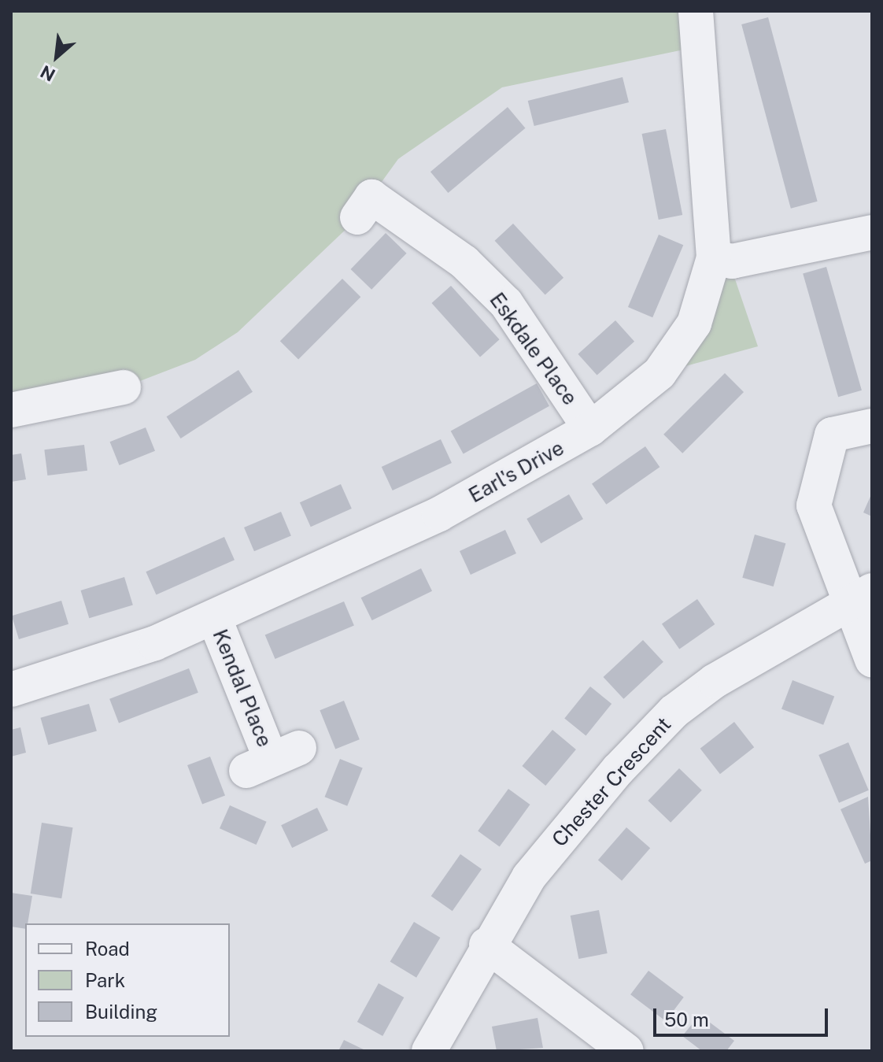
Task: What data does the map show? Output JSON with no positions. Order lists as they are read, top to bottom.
{
  "streets": {
    "street": [
      "Eskdale Place",
      "Earl's Drive",
      "Kendal Place",
      "Chester Crescent"
    ]
  },
  "crossings": [
    ["Eskdale Place", "Earl's Drive"],
    ["Earl's Drive", "Kendal Place"]
  ],
  "legend": ["Road", "Park", "Building"],
  "scale_bar": "50 m",
  "north": "bottom left"
}
